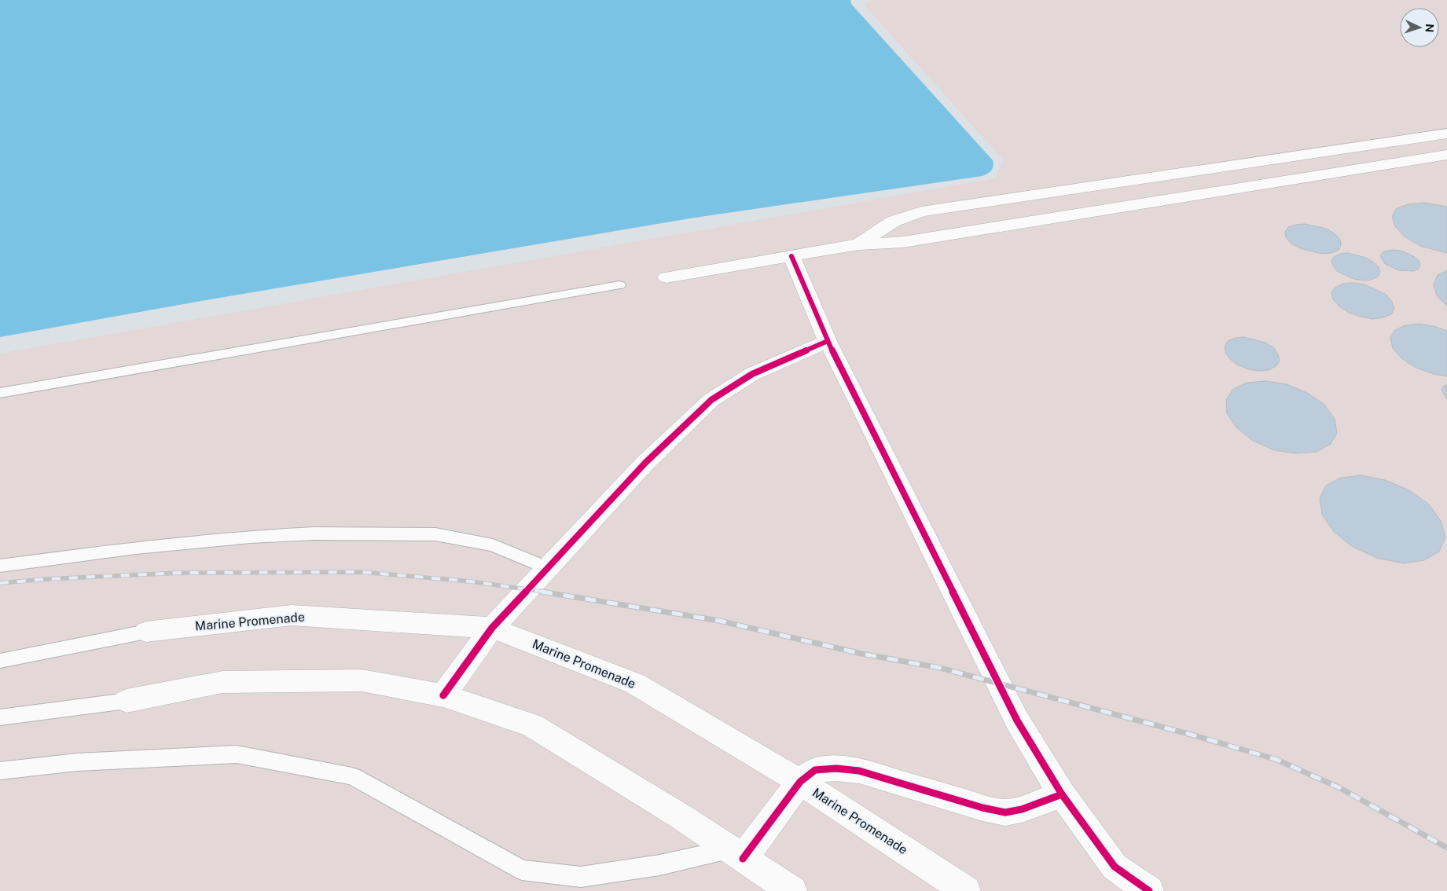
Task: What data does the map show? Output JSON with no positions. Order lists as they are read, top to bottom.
{
  "streets": {
    "main road": ["Marine Promenade"]
  },
  "north": "right"
}
